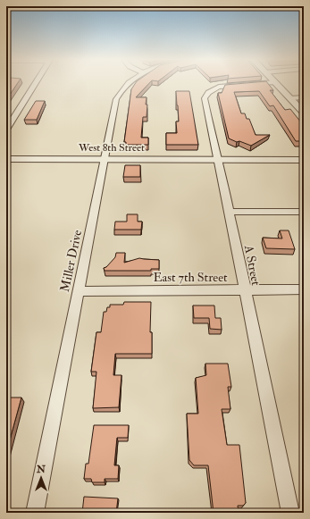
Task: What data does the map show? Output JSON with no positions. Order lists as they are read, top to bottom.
{
  "streets": {
    "street": [
      "West 8th Street",
      "Miller Drive",
      "A Street",
      "East 7th Street"
    ]
  },
  "crossings": [
    ["West 8th Street", "Miller Drive"],
    ["West 8th Street", "A Street"],
    ["Miller Drive", "East 7th Street"],
    ["A Street", "East 7th Street"]
  ],
  "north": "top"
}
